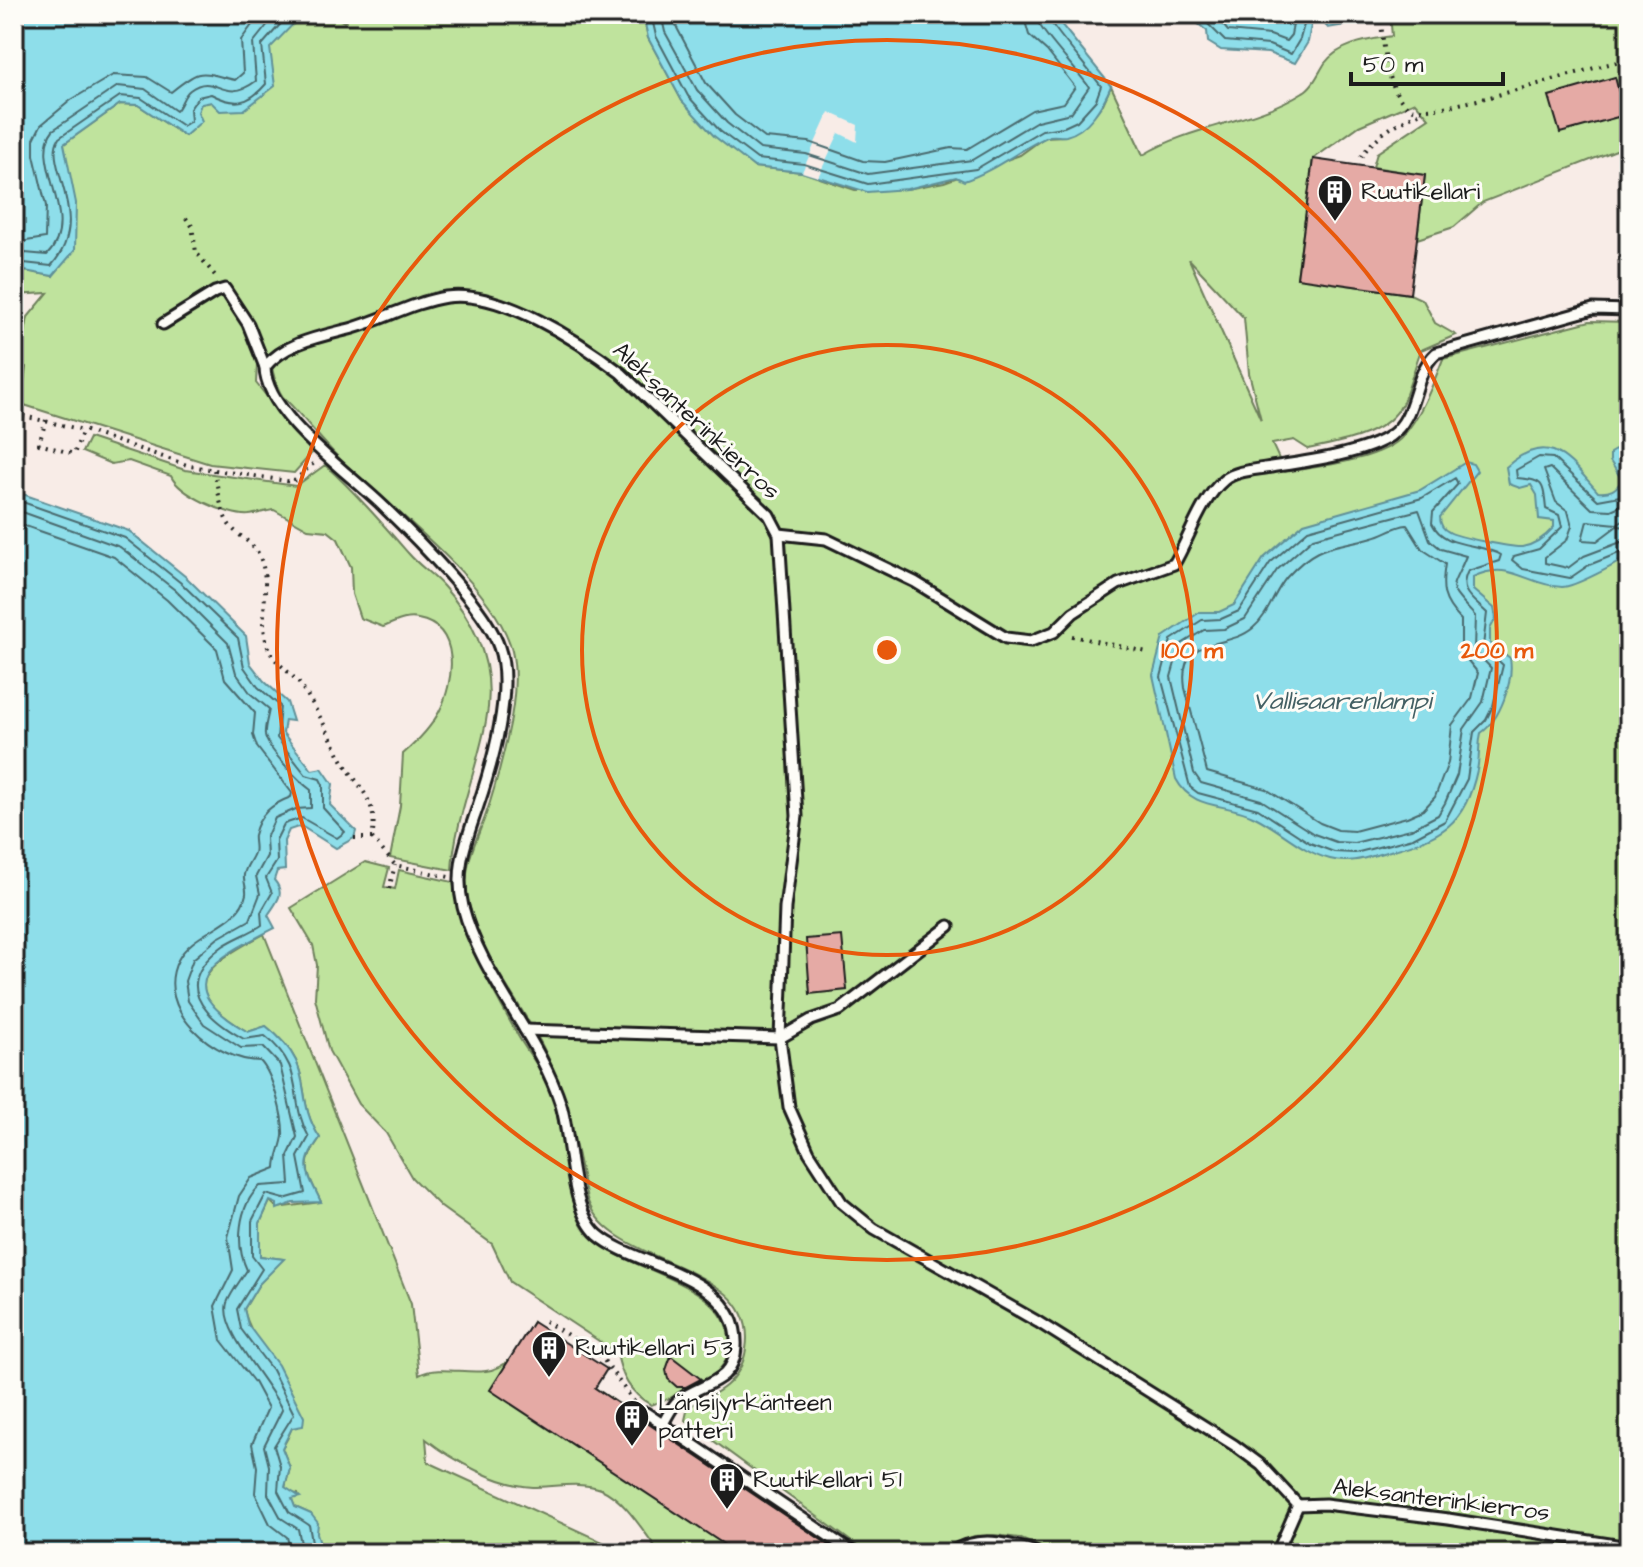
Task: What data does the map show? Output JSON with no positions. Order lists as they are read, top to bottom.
{
  "streets": {
    "lane": ["Aleksanterinkierros"]
  },
  "water": ["Vallisaarenlampi"],
  "places": {
    "building": [
      "Ruutikellari",
      "Ruutikellari 53",
      "Länsijyrkänteen patteri",
      "Ruutikellari 51"
    ]
  },
  "scale_bar": "50 m",
  "rings": ["100 m", "200 m"]
}
